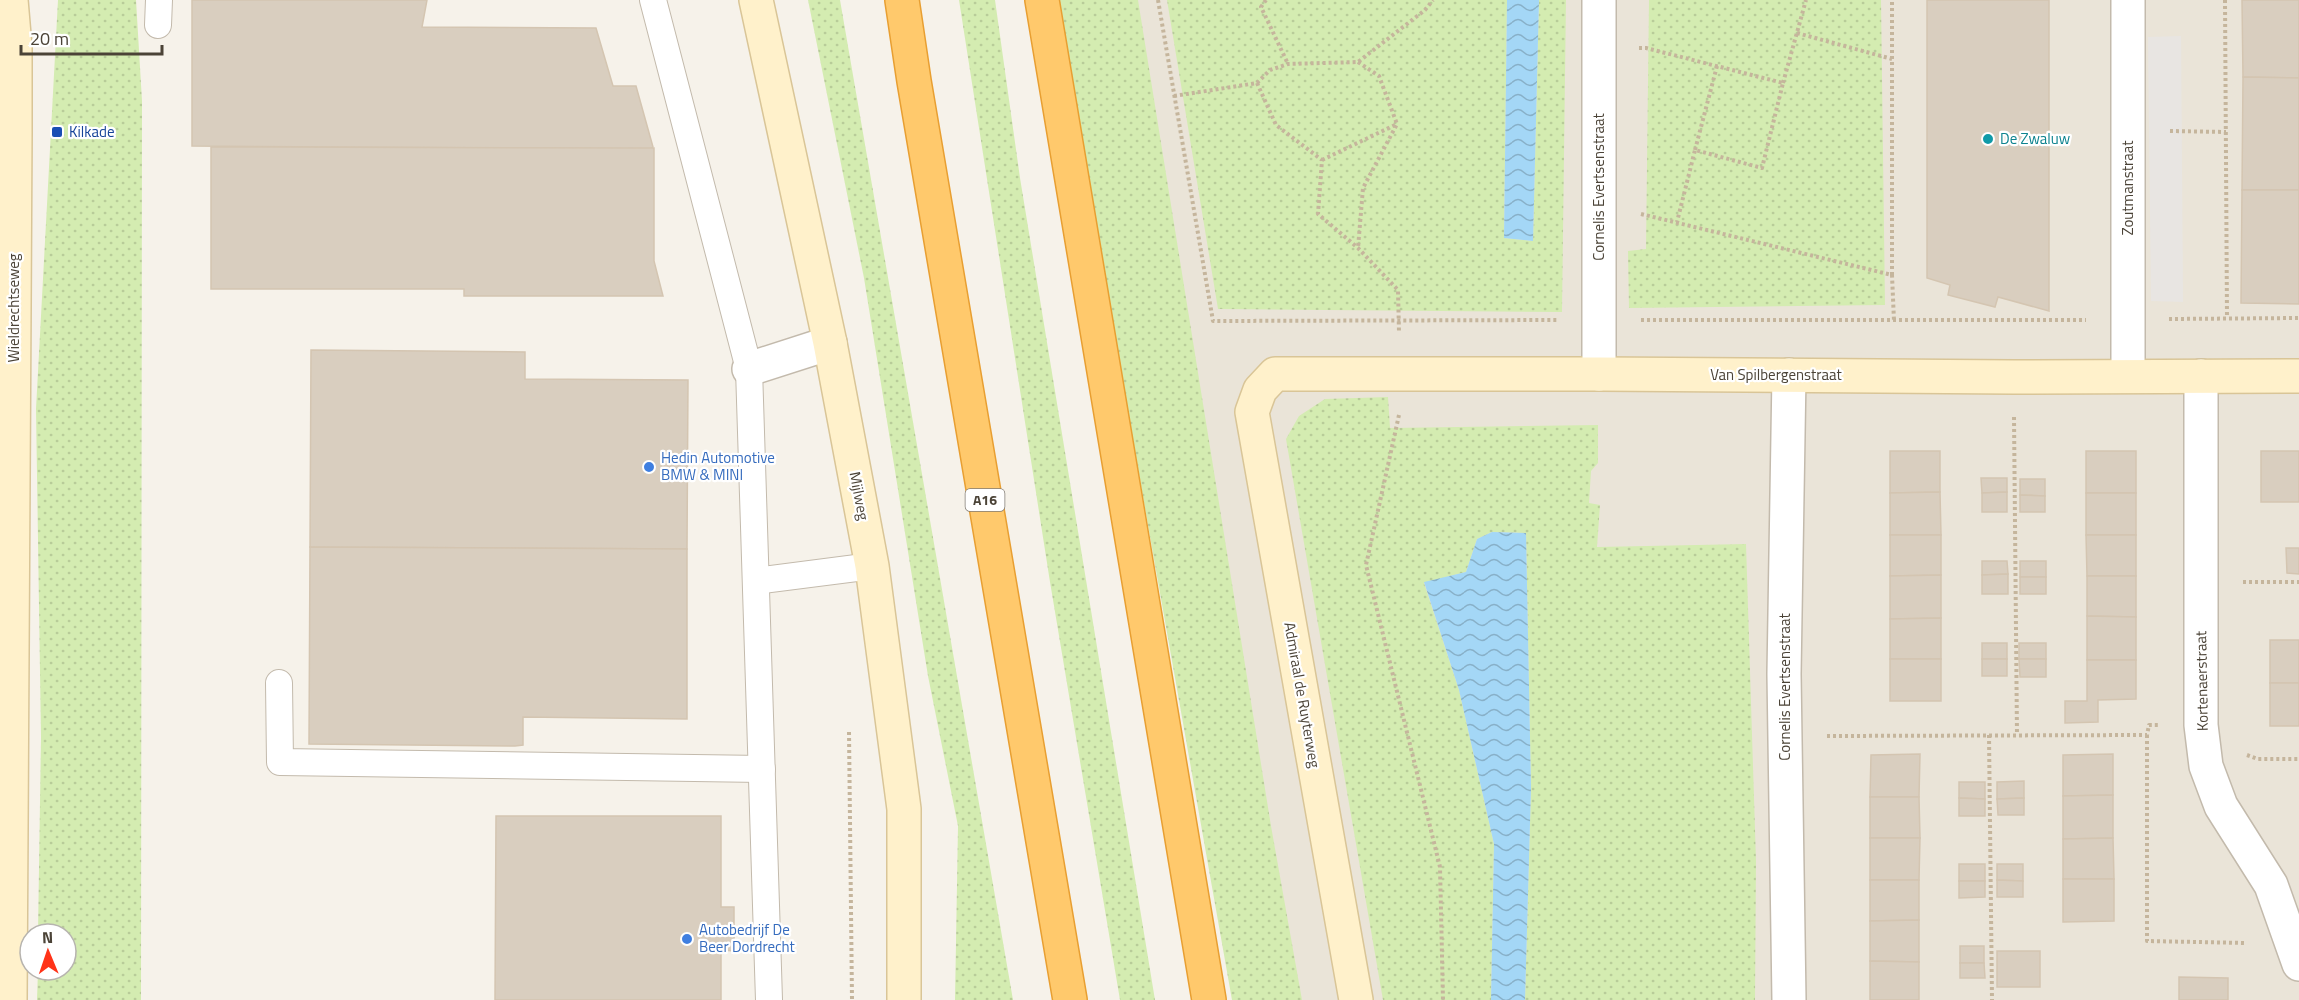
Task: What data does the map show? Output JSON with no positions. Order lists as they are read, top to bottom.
{
  "streets": {
    "highway": ["A16"],
    "street": [
      "Cornelis Evertsenstraat",
      "Zoutmanstraat",
      "Wieldrechtseweg",
      "Van Spilbergenstraat",
      "Mijlweg",
      "Kortenaerstraat",
      "Admiraal de Ruyterweg"
    ]
  },
  "crossings": [
    ["Cornelis Evertsenstraat", "Van Spilbergenstraat"],
    ["Zoutmanstraat", "Van Spilbergenstraat"],
    ["Van Spilbergenstraat", "Kortenaerstraat"],
    ["Van Spilbergenstraat", "Admiraal de Ruyterweg"]
  ],
  "places": {
    "transit": ["Kilkade"],
    "other": ["De Zwaluw", "Hedin Automotive BMW & MINI", "Autobedrijf De Beer Dordrecht"]
  },
  "scale_bar": "20 m",
  "north": "top"
}
